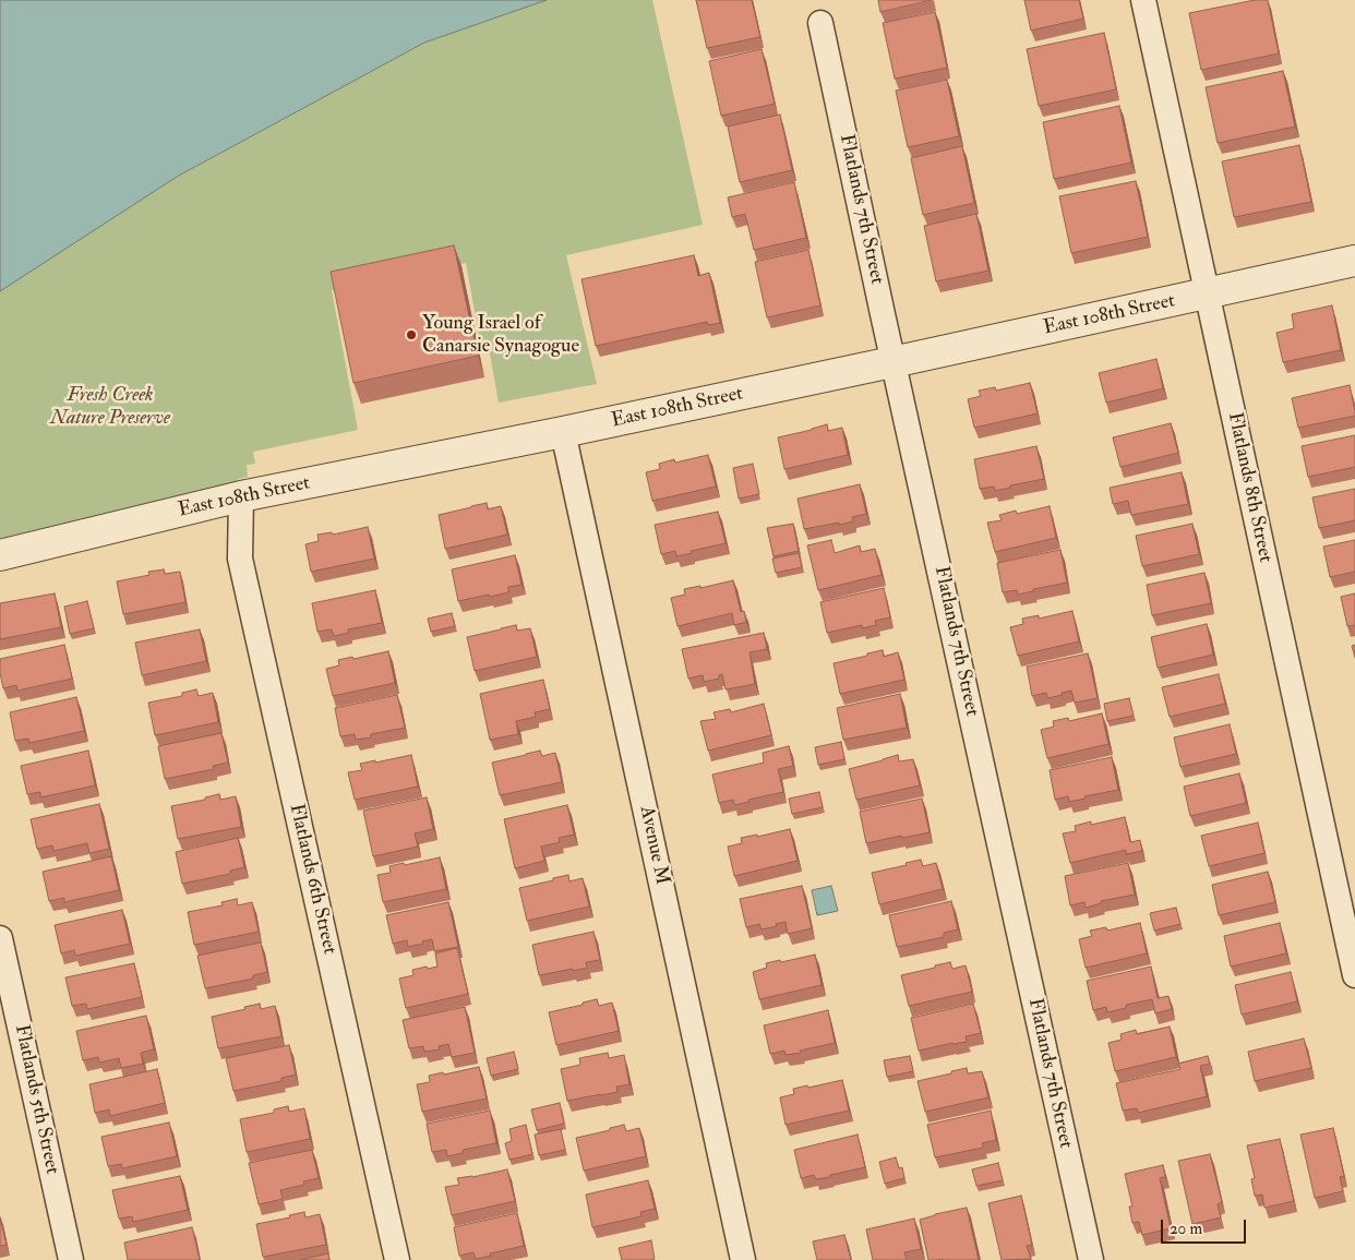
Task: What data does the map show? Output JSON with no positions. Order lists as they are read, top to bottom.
{
  "streets": {
    "street": [
      "Flatlands 7th Street",
      "East 108th Street",
      "Flatlands 8th Street",
      "Avenue M",
      "Flatlands 6th Street",
      "Flatlands 5th Street"
    ]
  },
  "crossings": [
    ["Flatlands 7th Street", "East 108th Street"],
    ["East 108th Street", "Flatlands 8th Street"],
    ["East 108th Street", "Avenue M"],
    ["East 108th Street", "Flatlands 6th Street"]
  ],
  "parks": ["Fresh Creek Nature Preserve"],
  "places": ["Young Israel of Canarsie Synagogue"],
  "scale_bar": "20 m"
}
